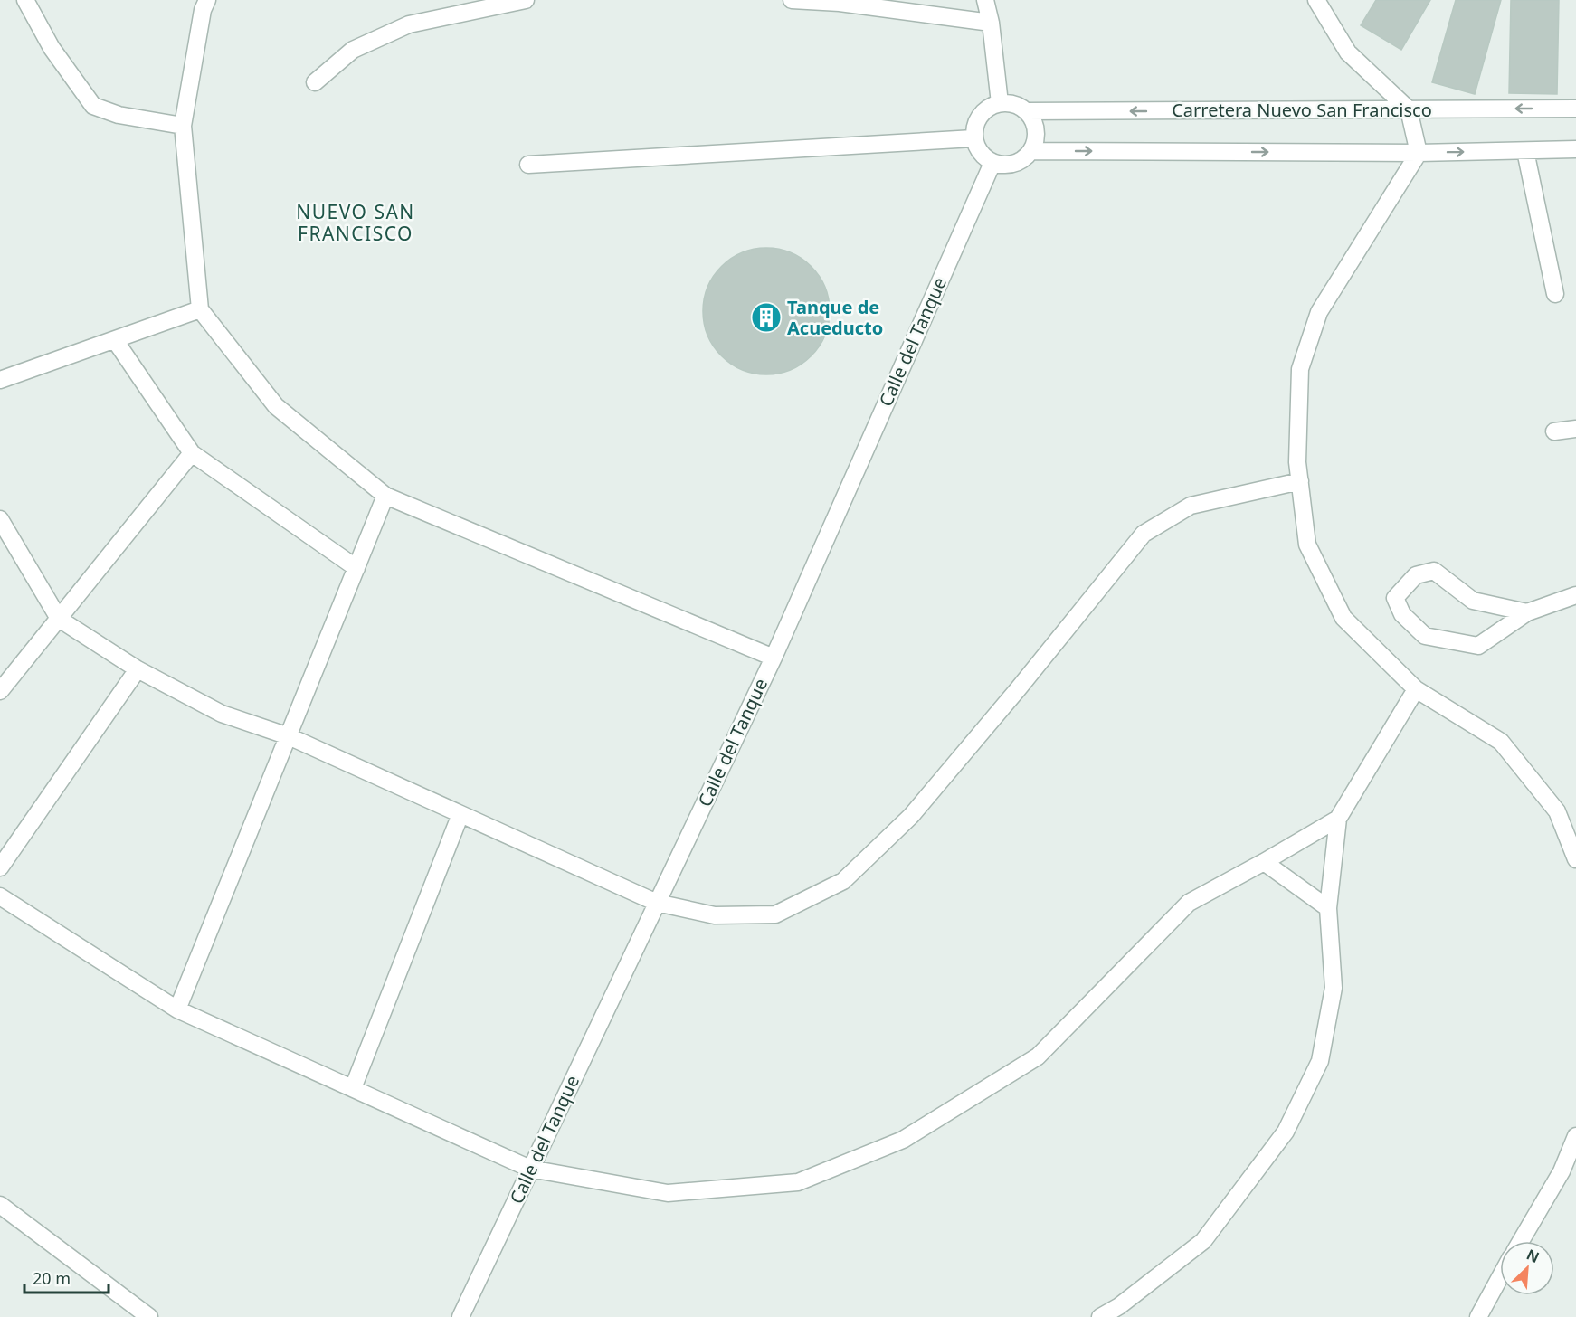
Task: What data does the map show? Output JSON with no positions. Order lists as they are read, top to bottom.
{
  "streets": {
    "street": ["Carretera Nuevo San Francisco", "Calle del Tanque"]
  },
  "crossings": [
    ["Carretera Nuevo San Francisco", "Calle del Tanque"]
  ],
  "districts": ["NUEVO SAN FRANCISCO"],
  "places": {
    "building": ["Tanque de Acueducto"]
  },
  "scale_bar": "20 m",
  "north": "top right"
}
